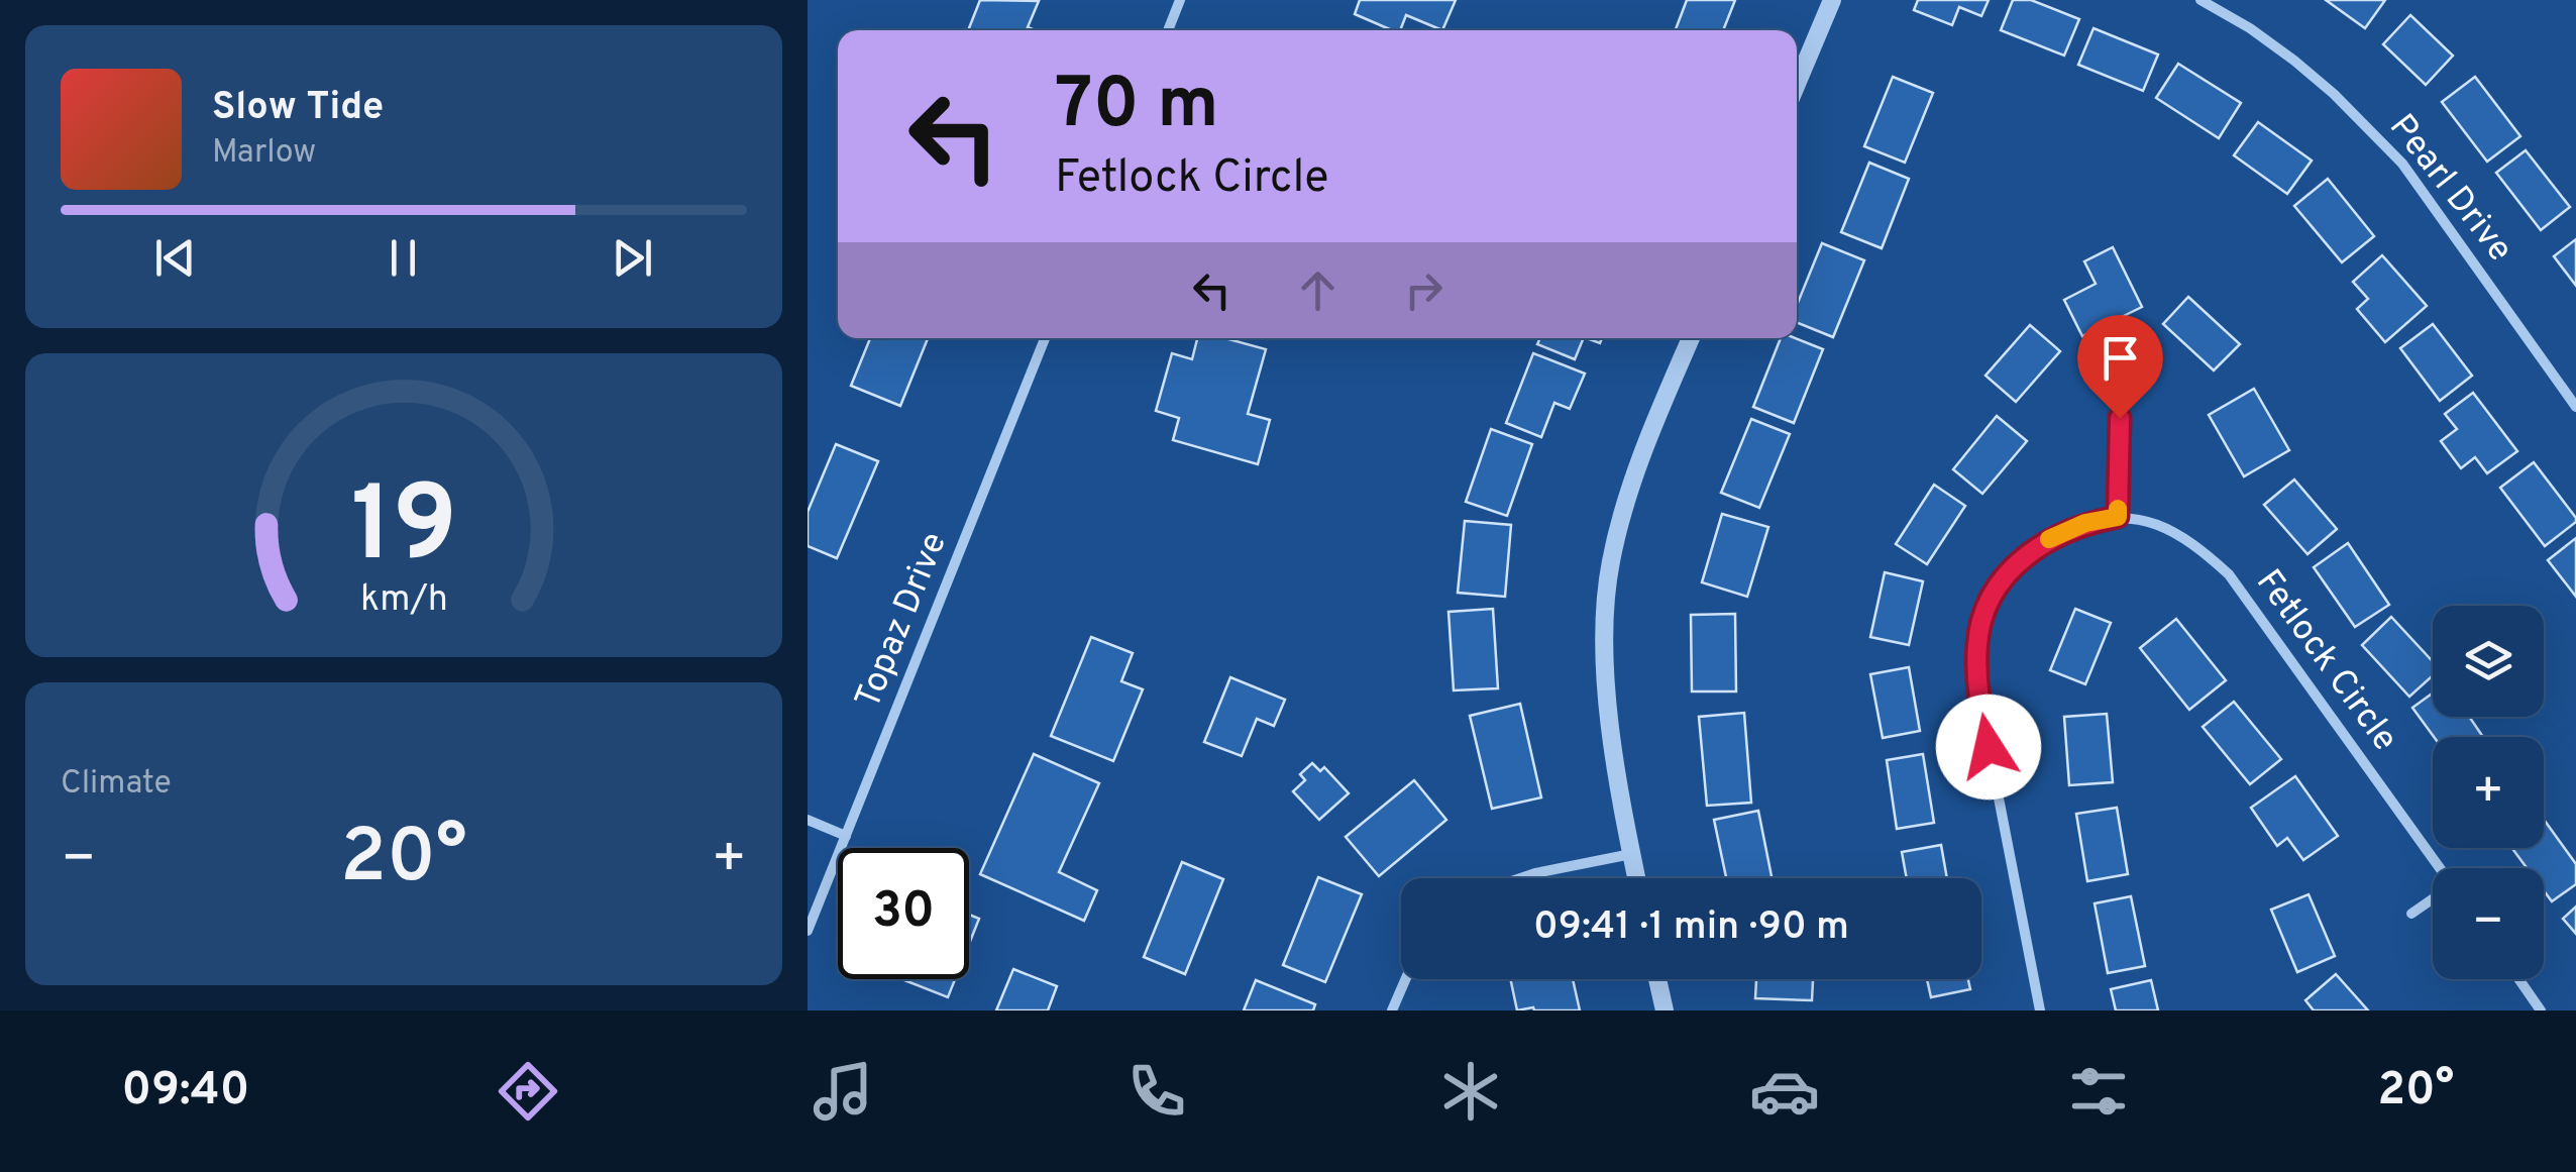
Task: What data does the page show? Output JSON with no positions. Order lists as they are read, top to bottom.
{
  "streets": {
    "street": ["Pearl Drive", "Topaz Drive", "Fetlock Circle"]
  },
  "page": {
    "turn": ["70 m", "Fetlock Circle"],
    "song": ["Slow Tide", "Marlow"],
    "map_buttons": ["+", "−"],
    "tile": "Climate",
    "heat": ["−", "20°", "+"],
    "limit": "30",
    "trip": "09:41 · 1 min · 90 m",
    "tabs": ["09:40", "20°"],
    "gauge": ["19", "km/h"]
  }
}
